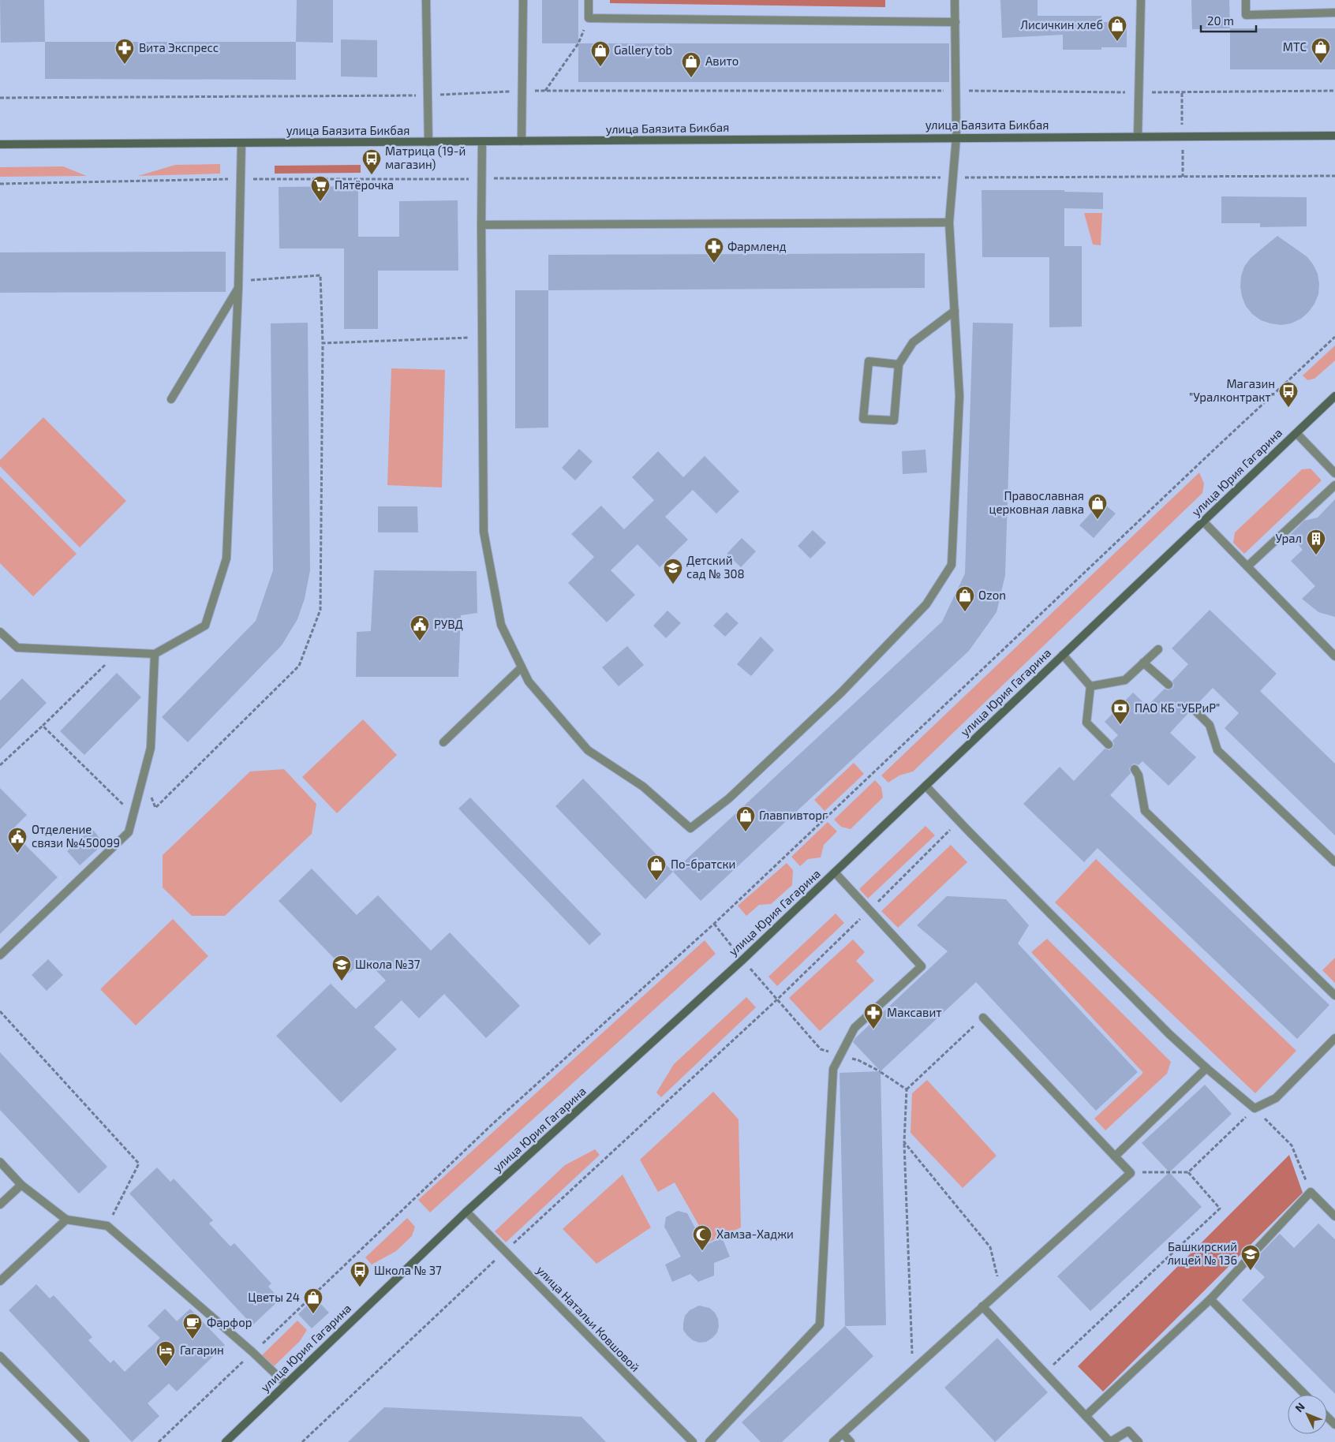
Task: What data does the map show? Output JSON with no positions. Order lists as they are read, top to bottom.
{
  "streets": {
    "main road": ["улица Баязита Бикбая", "улица Юрия Гагарина"],
    "street": ["улица Натальи Ковшовой"]
  },
  "crossings": [
    ["улица Юрия Гагарина", "улица Натальи Ковшовой"]
  ],
  "places": {
    "shop": [
      "Лисичкин хлеб",
      "МТС",
      "Gallery tob",
      "Авито",
      "Православная церковная лавка",
      "Ozon",
      "Главпивторг",
      "По-братски",
      "Цветы 24"
    ],
    "pharmacy": ["Вита Экспресс", "Фармленд", "Максавит"],
    "bus stop": ["Матрица (19-й магазин)", "Магазин \"Уралконтракт\"", "Школа № 37"],
    "supermarket": ["Пятёрочка"],
    "building": ["Урал"],
    "school or university": ["Детский сад № 308", "Школа №37", "Башкирский лицей № 136"],
    "public building": ["РУВД", "Отделение связи №450099"],
    "bank": ["ПАО КБ \"УБРиР\""],
    "mosque": ["Хамза-Хаджи"],
    "cafe": ["Фарфор"],
    "hotel": ["Гагарин"]
  },
  "scale_bar": "20 m",
  "north": "top left"
}
